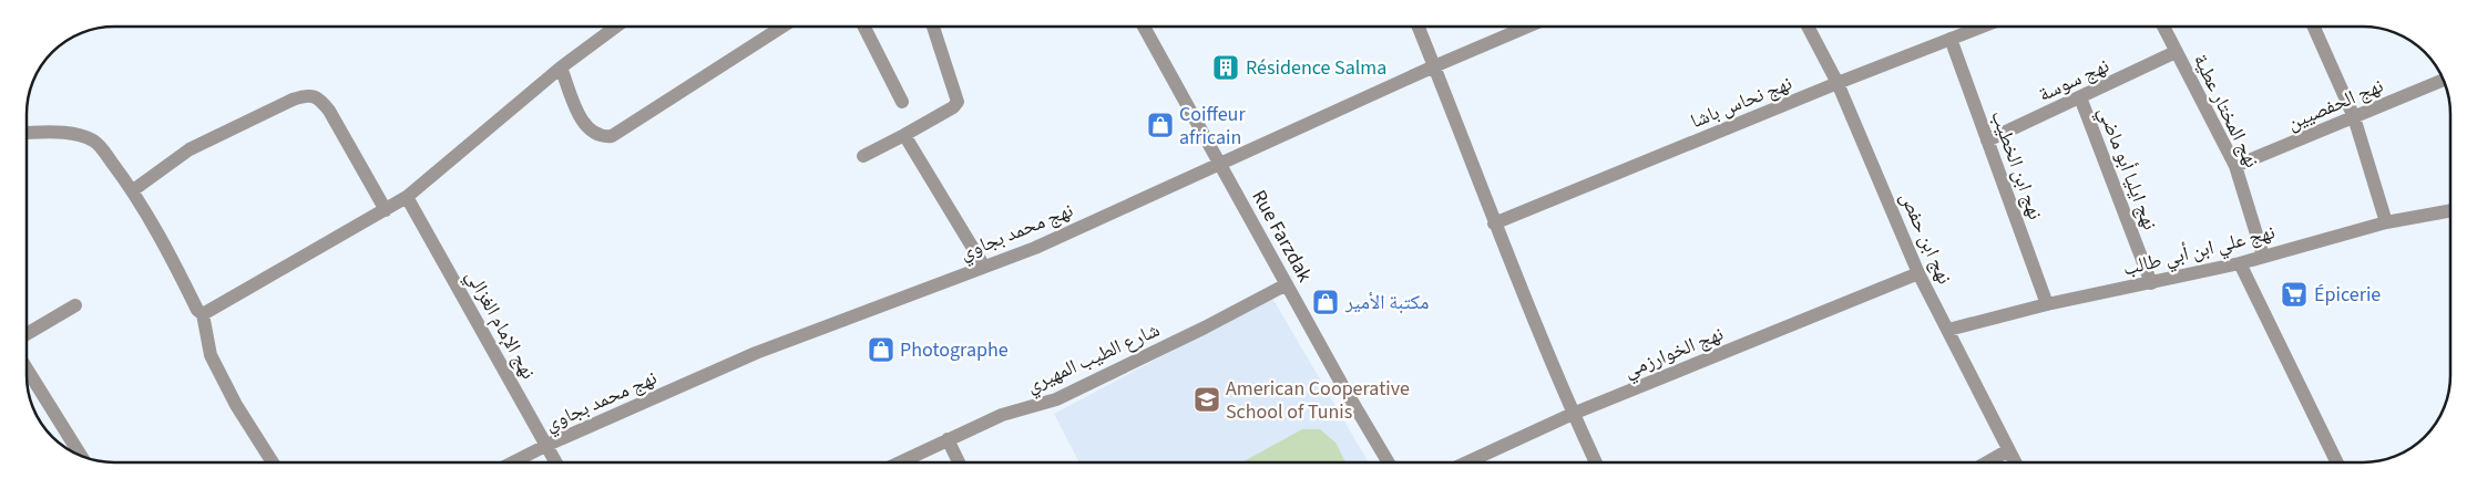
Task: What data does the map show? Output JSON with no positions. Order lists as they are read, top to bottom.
{
  "streets": {
    "street": [
      "نهج سوسة",
      "نهج نحاس باشا",
      "نهج الحفصيين",
      "نهج المختار عطية",
      "نهج ابن الخطيب",
      "نهج ايليا أبو ماضي",
      "نهج محمد بجاوي",
      "Rue Farzdak",
      "نهج ابن حفص",
      "نهج علي ابن أبي طالب",
      "نهج الإمام الغزالي",
      "نهج الخوارزمي",
      "شارع الطيب المهيري"
    ]
  },
  "crossings": [
    ["نهج سوسة", "نهج المختار عطية"],
    ["نهج سوسة", "نهج ابن الخطيب"],
    ["نهج سوسة", "نهج ايليا أبو ماضي"],
    ["نهج نحاس باشا", "نهج ابن الخطيب"],
    ["نهج نحاس باشا", "نهج ابن حفص"],
    ["نهج الحفصيين", "نهج المختار عطية"],
    ["نهج المختار عطية", "نهج علي ابن أبي طالب"],
    ["نهج ابن الخطيب", "نهج علي ابن أبي طالب"],
    ["نهج ايليا أبو ماضي", "نهج علي ابن أبي طالب"],
    ["نهج محمد بجاوي", "Rue Farzdak"],
    ["نهج محمد بجاوي", "نهج الإمام الغزالي"],
    ["Rue Farzdak", "شارع الطيب المهيري"],
    ["نهج ابن حفص", "نهج علي ابن أبي طالب"],
    ["نهج ابن حفص", "نهج الخوارزمي"]
  ],
  "places": {
    "building": ["Résidence Salma"],
    "shop": ["Coiffeur africain", "مكتبة الأمير", "Photographe"],
    "supermarket": ["Épicerie"],
    "school or university": ["American Cooperative School of Tunis"]
  }
}
